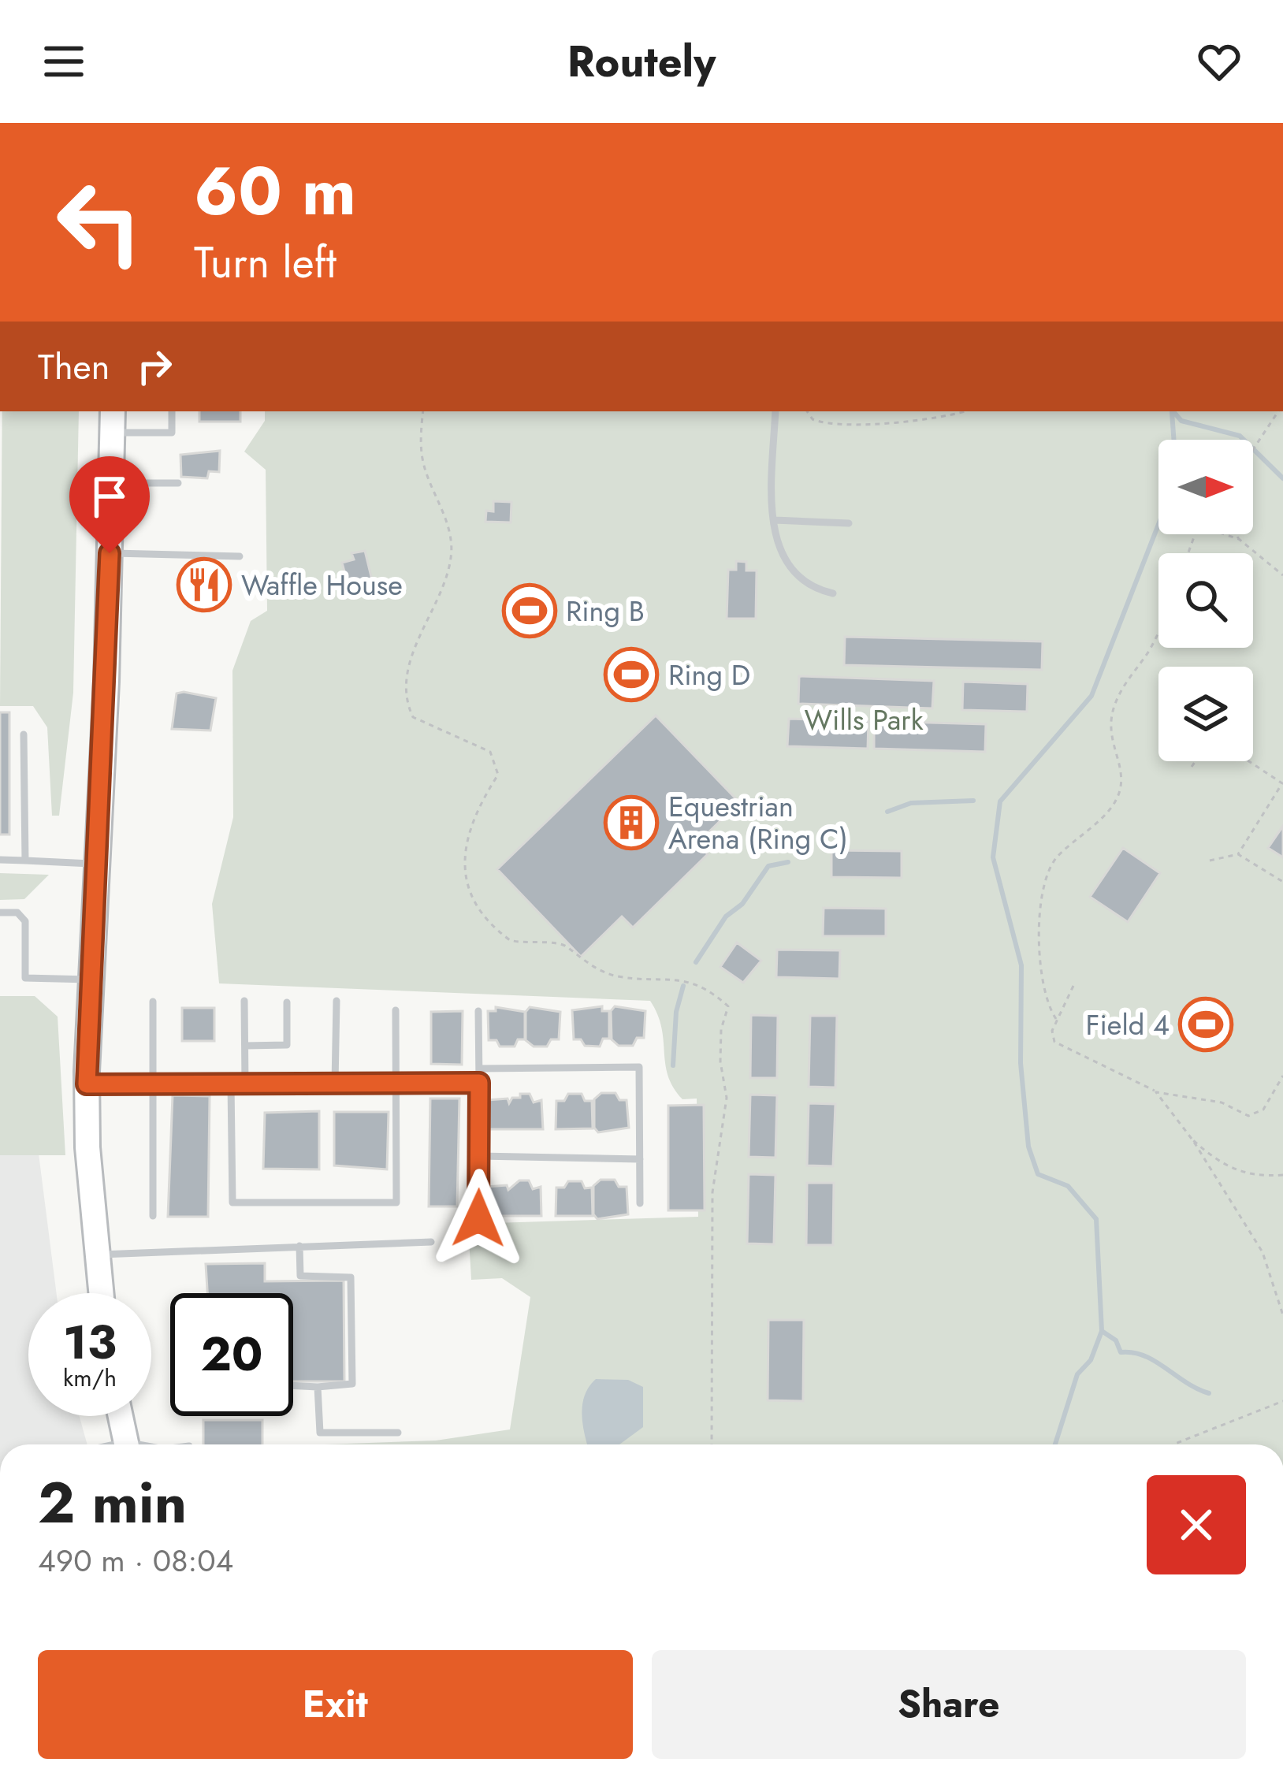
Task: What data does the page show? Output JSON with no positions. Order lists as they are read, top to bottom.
{
  "parks": ["Wills Park"],
  "places": {
    "restaurant": ["Waffle House"],
    "sports": ["Ring B", "Ring D", "Field 4"],
    "building": ["Equestrian Arena (Ring C)"]
  },
  "north": "right",
  "page": {
    "header": "Routely",
    "turn": ["60 m", "Turn left"],
    "then": "Then",
    "speed": "13 km/h",
    "limit": "20",
    "heading": ["2 min", "490 m · 08:04"],
    "buttons": ["Exit", "Share"]
  }
}
